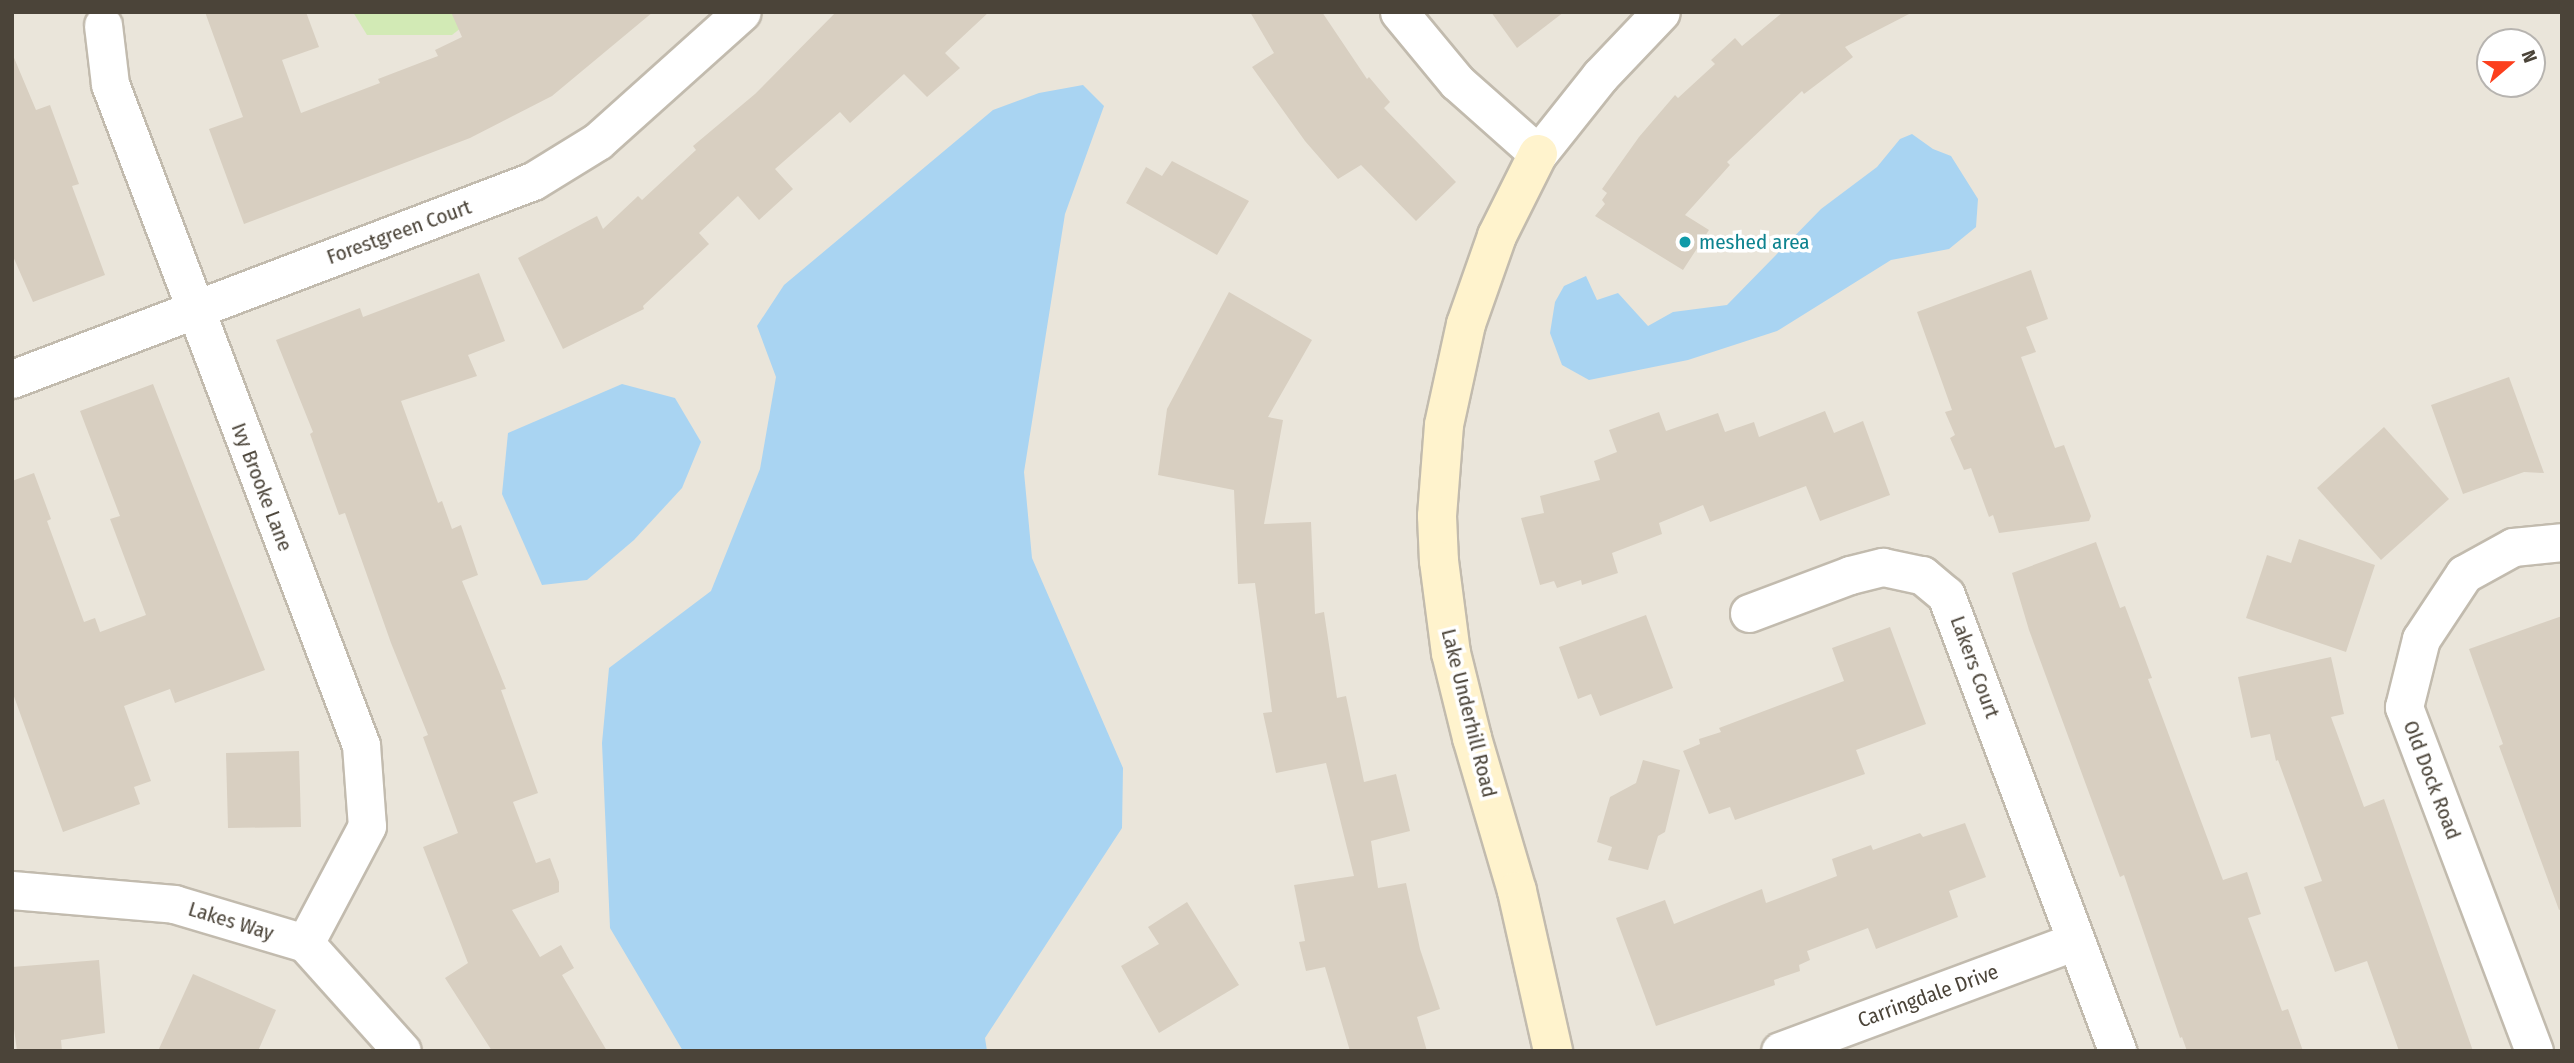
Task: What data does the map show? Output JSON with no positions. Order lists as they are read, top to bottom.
{
  "streets": {
    "street": [
      "Forestgreen Court",
      "Ivy Brooke Lane",
      "Lakers Court",
      "Lake Underhill Road",
      "Old Dock Road",
      "Lakes Way",
      "Carringdale Drive"
    ]
  },
  "crossings": [
    ["Forestgreen Court", "Ivy Brooke Lane"],
    ["Ivy Brooke Lane", "Lakes Way"],
    ["Lakers Court", "Carringdale Drive"]
  ],
  "places": ["meshed area"],
  "north": "right"
}
